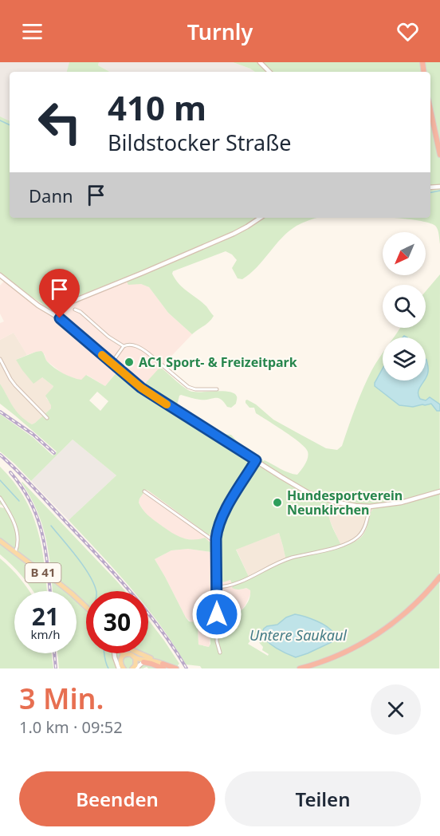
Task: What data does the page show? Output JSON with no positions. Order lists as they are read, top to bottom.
{
  "streets": {
    "main road": ["B 41"]
  },
  "water": ["Untere Saukaul"],
  "places": ["AC1 Sport- & Freizeitpark", "Hundesportverein Neunkirchen"],
  "north": "bottom left",
  "page": {
    "header": "Turnly",
    "turn": ["410 m", "Bildstocker Straße"],
    "then": "Dann",
    "speed": "21 km/h",
    "limit": "30",
    "heading": ["3 Min.", "1.0 km · 09:52"],
    "buttons": ["Beenden", "Teilen"]
  }
}
